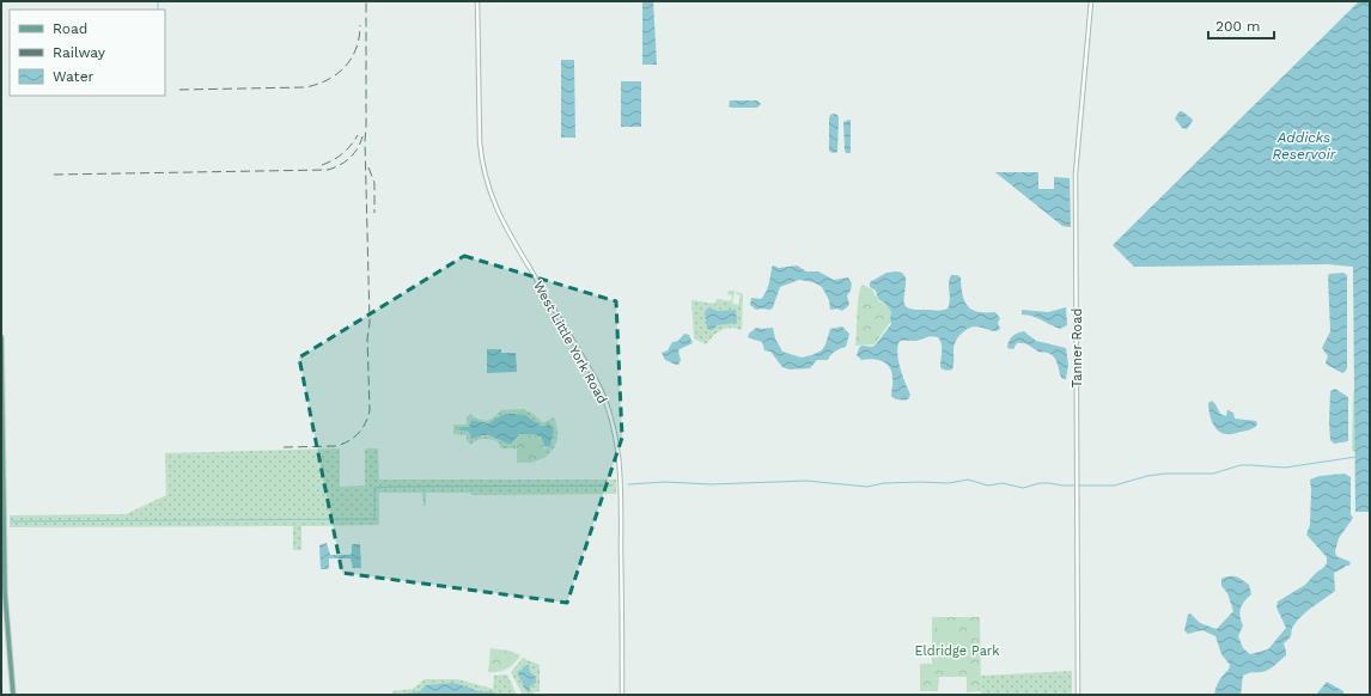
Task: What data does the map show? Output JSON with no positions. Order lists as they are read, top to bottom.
{
  "streets": {
    "main road": ["West Little York Road", "Tanner Road"]
  },
  "water": ["Addicks Reservoir"],
  "parks": ["Eldridge Park"],
  "legend": ["Road", "Railway", "Water"],
  "scale_bar": "200 m"
}
